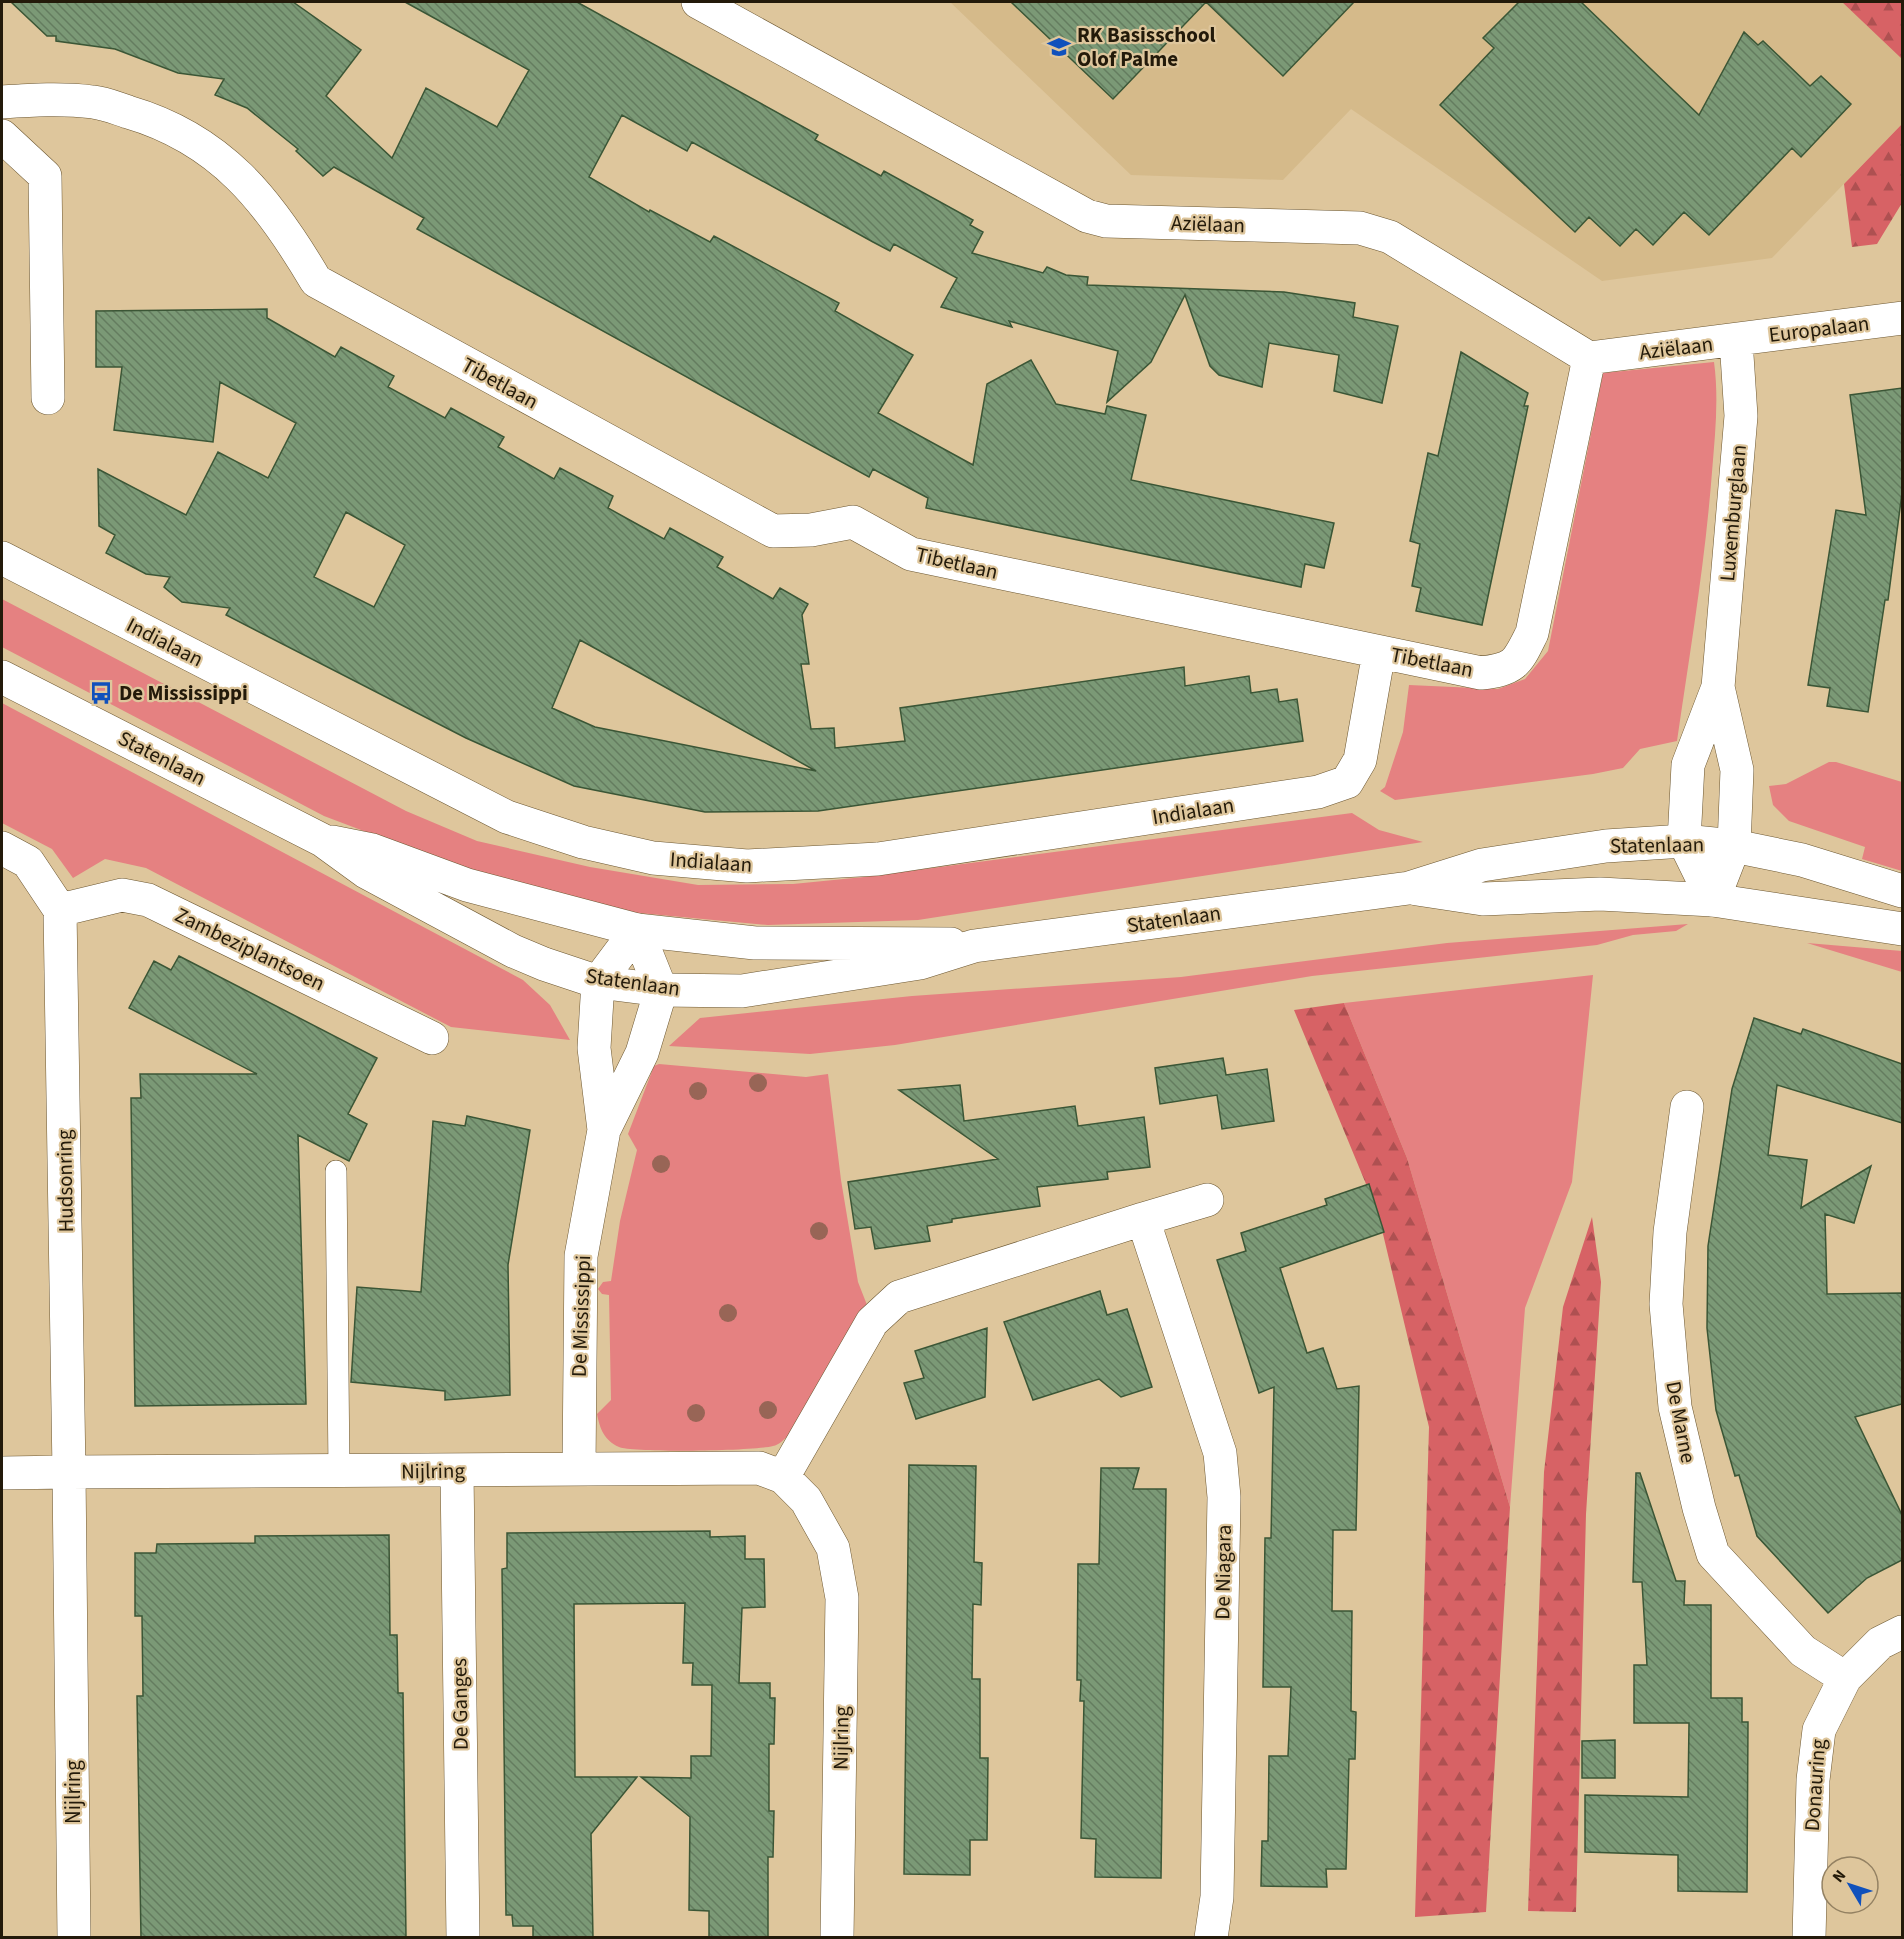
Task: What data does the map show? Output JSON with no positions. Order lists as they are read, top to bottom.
{
  "streets": {
    "street": [
      "Aziëlaan",
      "Europalaan",
      "Tibetlaan",
      "Luxemburglaan",
      "Indialaan",
      "Statenlaan",
      "Zambeziplantsoen",
      "Hudsonring",
      "De Mississippi",
      "De Marne",
      "Nijlring",
      "De Niagara",
      "De Ganges",
      "Donauring"
    ]
  },
  "crossings": [
    ["Aziëlaan", "Europalaan"],
    ["Aziëlaan", "Tibetlaan"],
    ["Aziëlaan", "Luxemburglaan"],
    ["Europalaan", "Luxemburglaan"],
    ["Tibetlaan", "Indialaan"],
    ["Luxemburglaan", "Statenlaan"],
    ["Statenlaan", "De Mississippi"],
    ["Zambeziplantsoen", "Hudsonring"],
    ["Hudsonring", "Nijlring"],
    ["De Mississippi", "Nijlring"],
    ["De Marne", "Donauring"],
    ["Nijlring", "De Ganges"]
  ],
  "places": {
    "school or university": ["RK Basisschool Olof Palme"],
    "bus stop": ["De Mississippi"]
  },
  "north": "top left"
}
